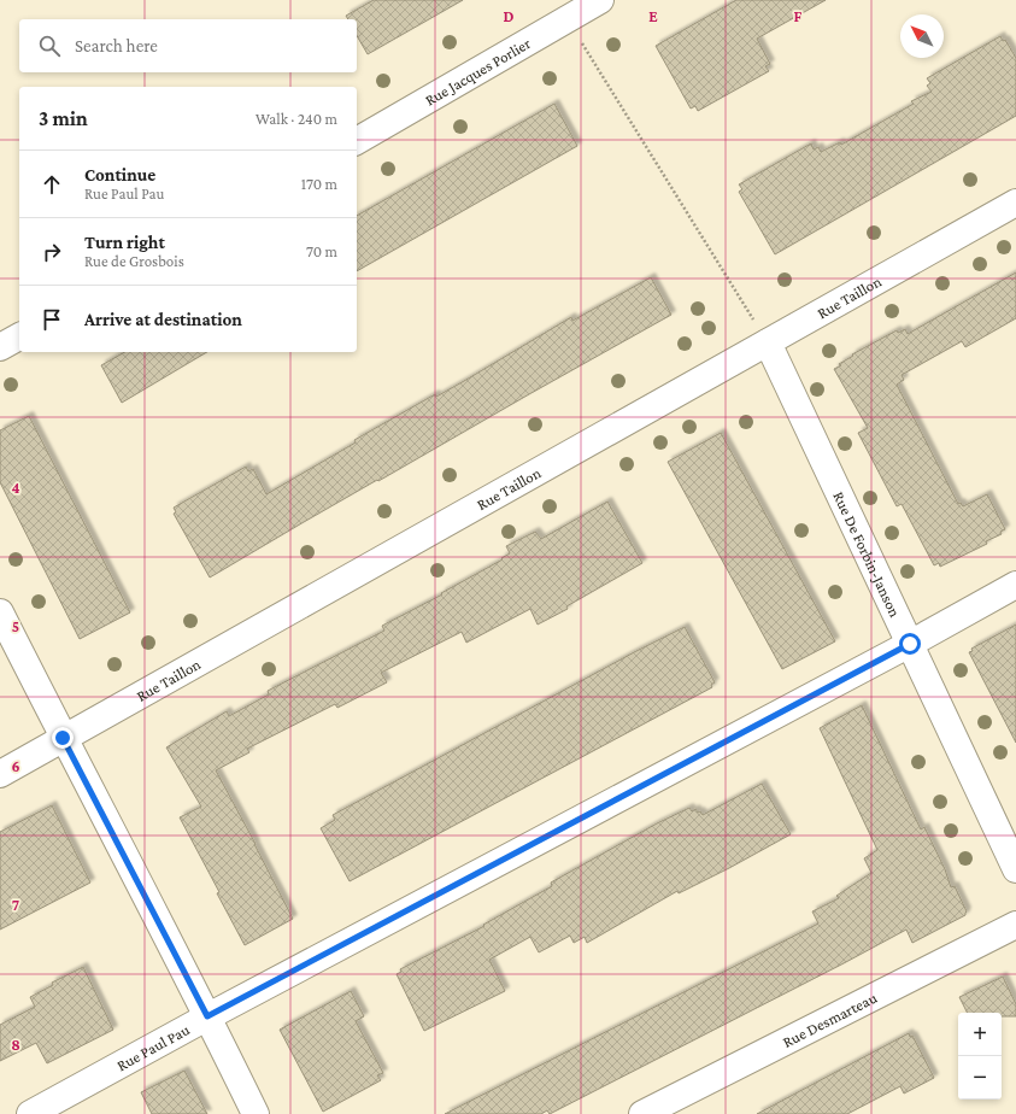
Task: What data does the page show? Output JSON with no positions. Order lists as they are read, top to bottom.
{
  "streets": {
    "street": [
      "Rue Jacques Porlier",
      "Rue Taillon",
      "Rue De Forbin-Janson",
      "Rue Desmarteau",
      "Rue Paul Pau"
    ]
  },
  "crossings": [
    ["Rue Taillon", "Rue De Forbin-Janson"],
    ["Rue De Forbin-Janson", "Rue Paul Pau"]
  ],
  "north": "top left",
  "page": {
    "search": "Search here",
    "heading": ["3 min", "Walk · 240 m"],
    "list": [
      ["Continue", "Rue Paul Pau", "170 m"],
      ["Turn right", "Rue de Grosbois", "70 m"],
      "Arrive at destination"
    ],
    "map_buttons": ["+", "−"]
  },
  "grid": {
    "columns": ["D", "E", "F"],
    "rows": [
      "4",
      "5",
      "6",
      "7",
      "8"
    ]
  }
}
